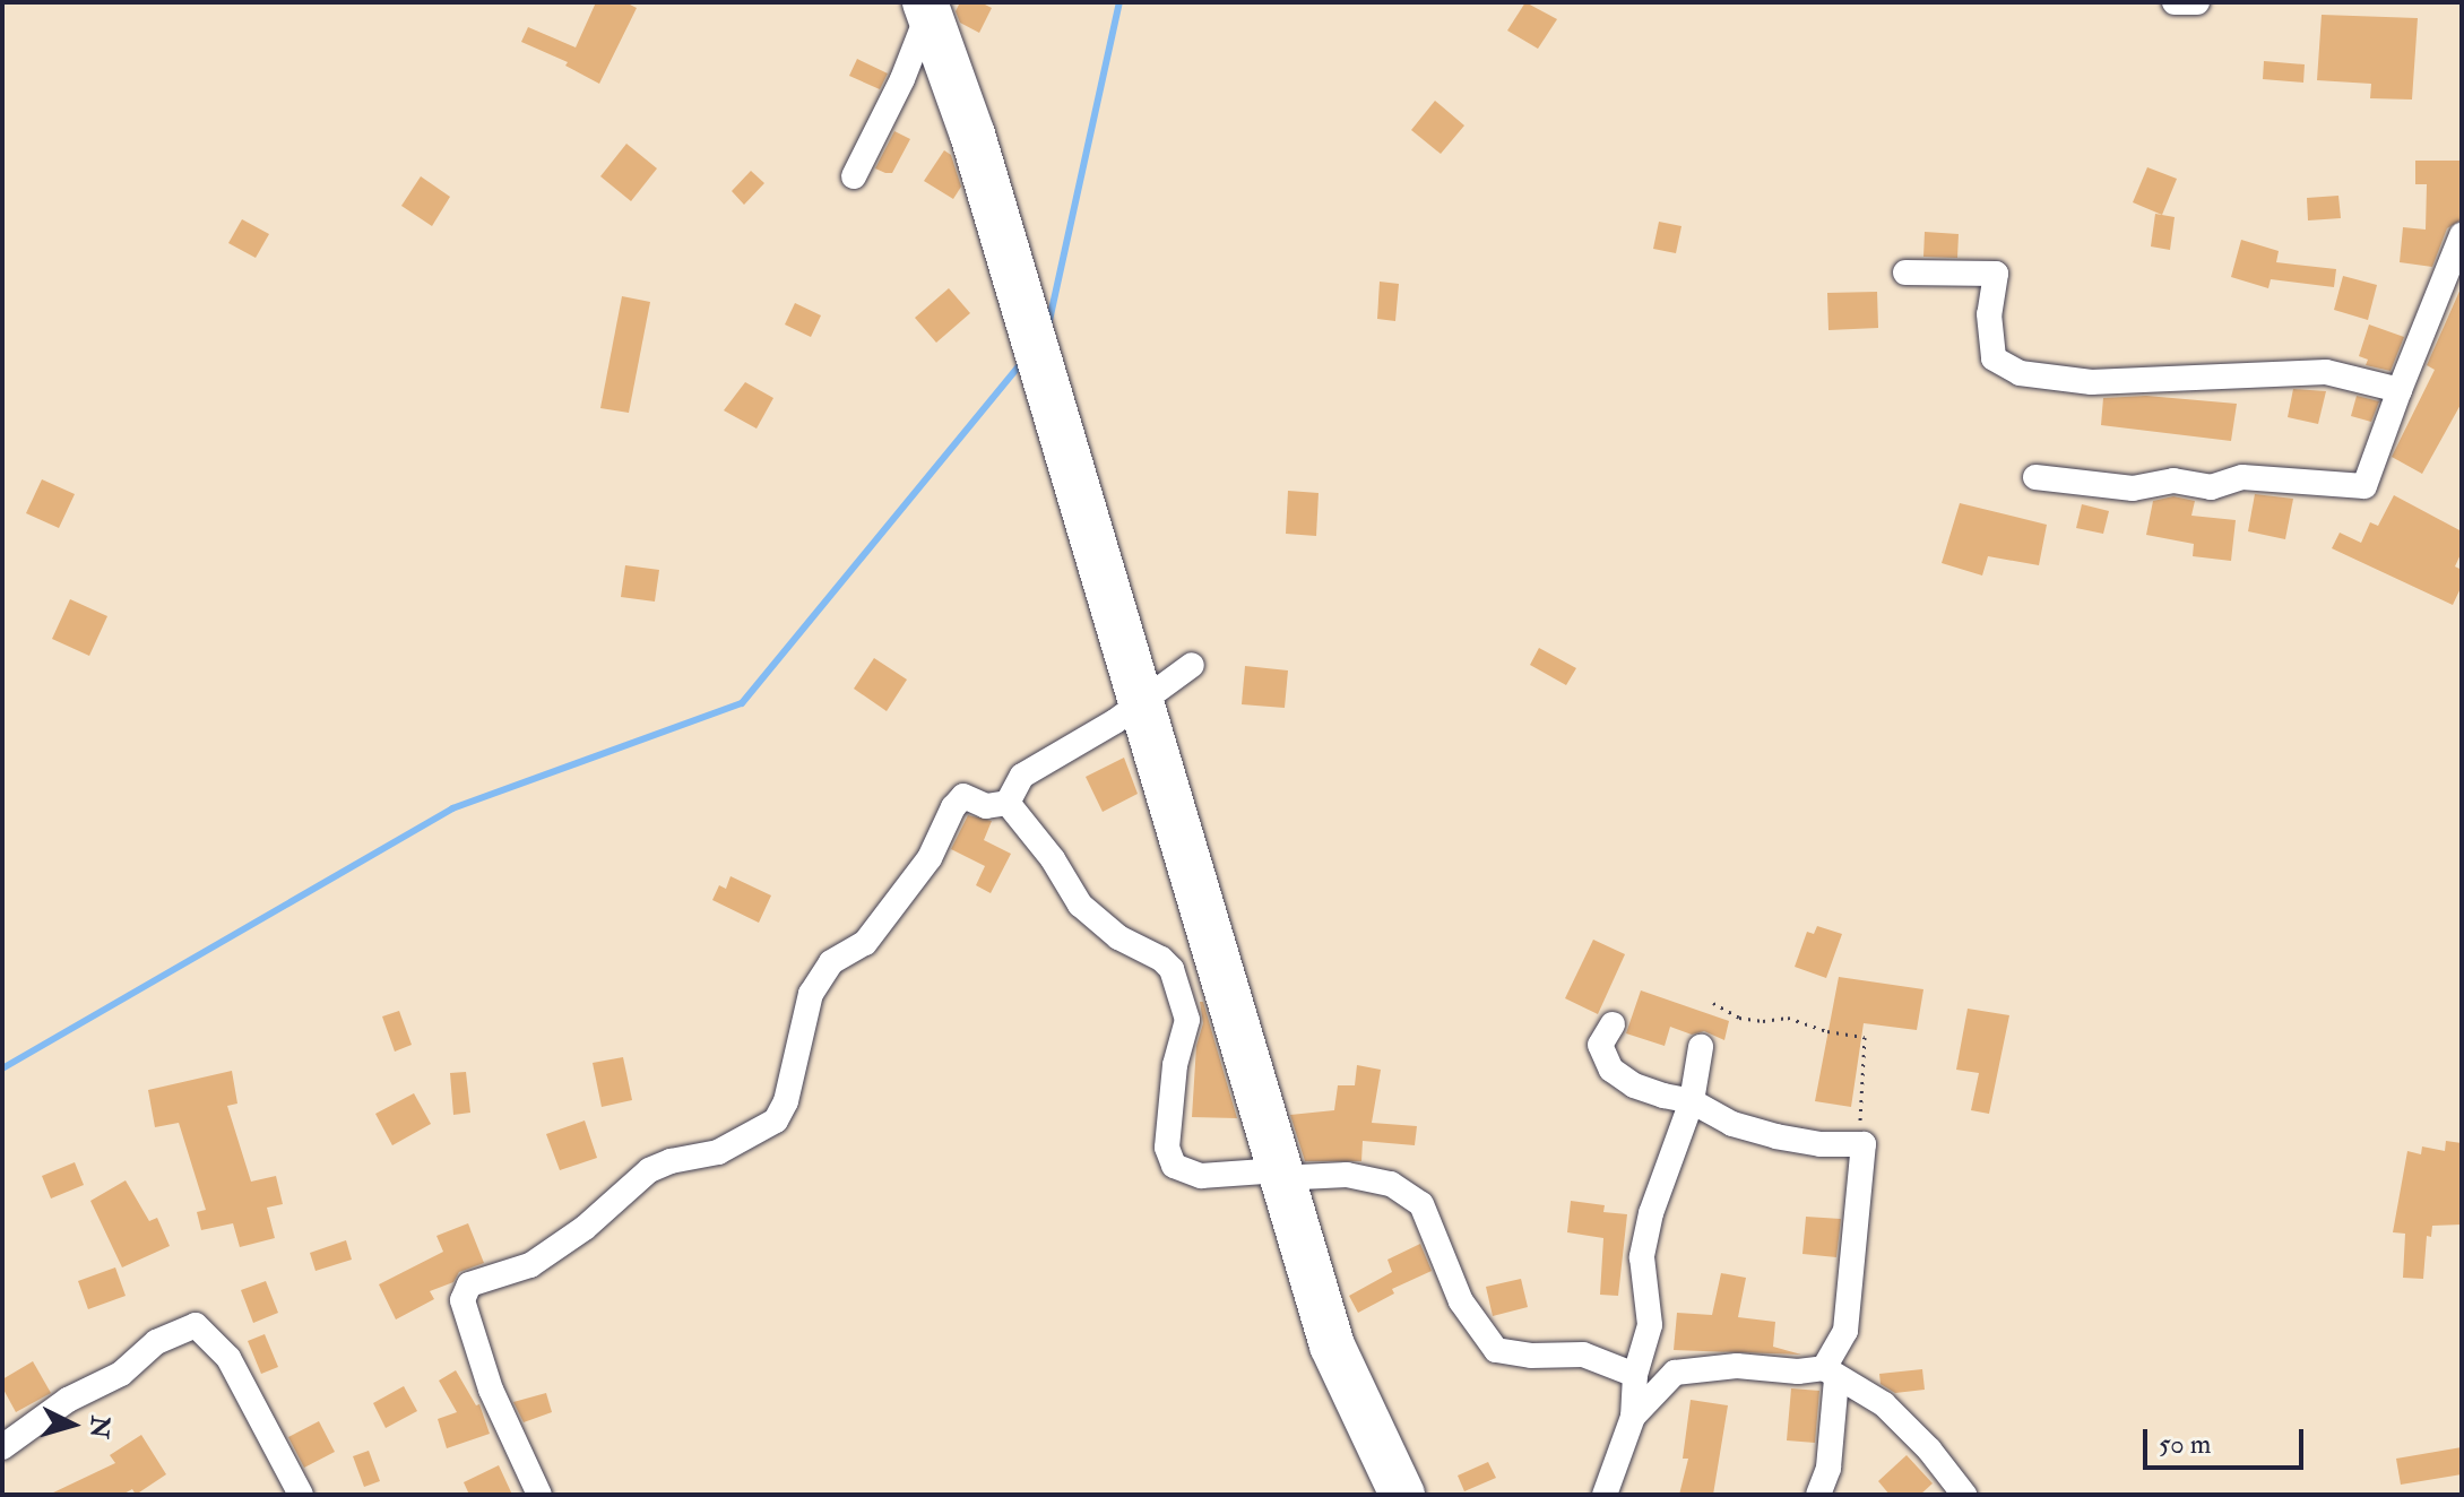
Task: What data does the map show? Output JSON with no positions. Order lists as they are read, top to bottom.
{
  "scale_bar": "50 m",
  "north": "right"
}
